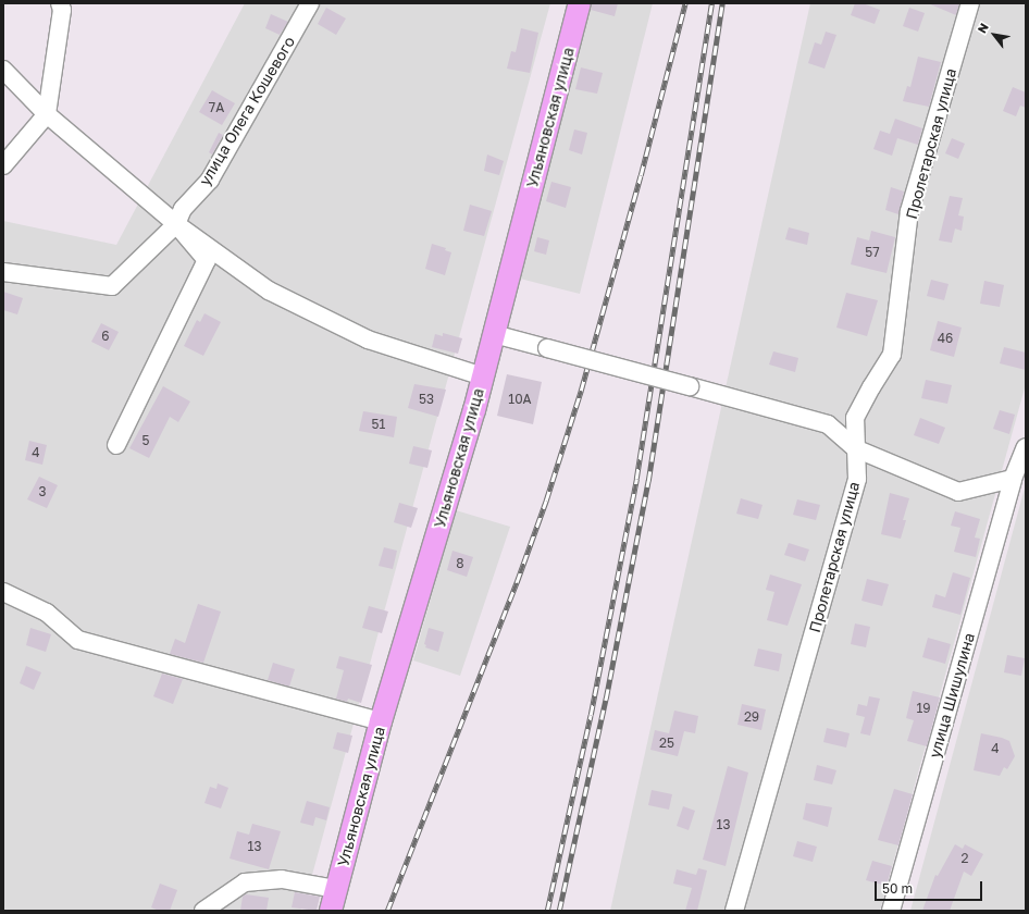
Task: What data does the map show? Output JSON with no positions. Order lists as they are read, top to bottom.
{
  "streets": {
    "main road": ["Ульяновская улица"],
    "street": ["улица Олега Кошевого", "Пролетарская улица", "улица Шишулина"]
  },
  "house_numbers": [
    "7А",
    "57",
    "6",
    "46",
    "53",
    "10А",
    "51",
    "5",
    "4",
    "3",
    "8",
    "19",
    "29",
    "25",
    "4",
    "13",
    "13",
    "2"
  ],
  "scale_bar": "50 m",
  "north": "top left"
}
